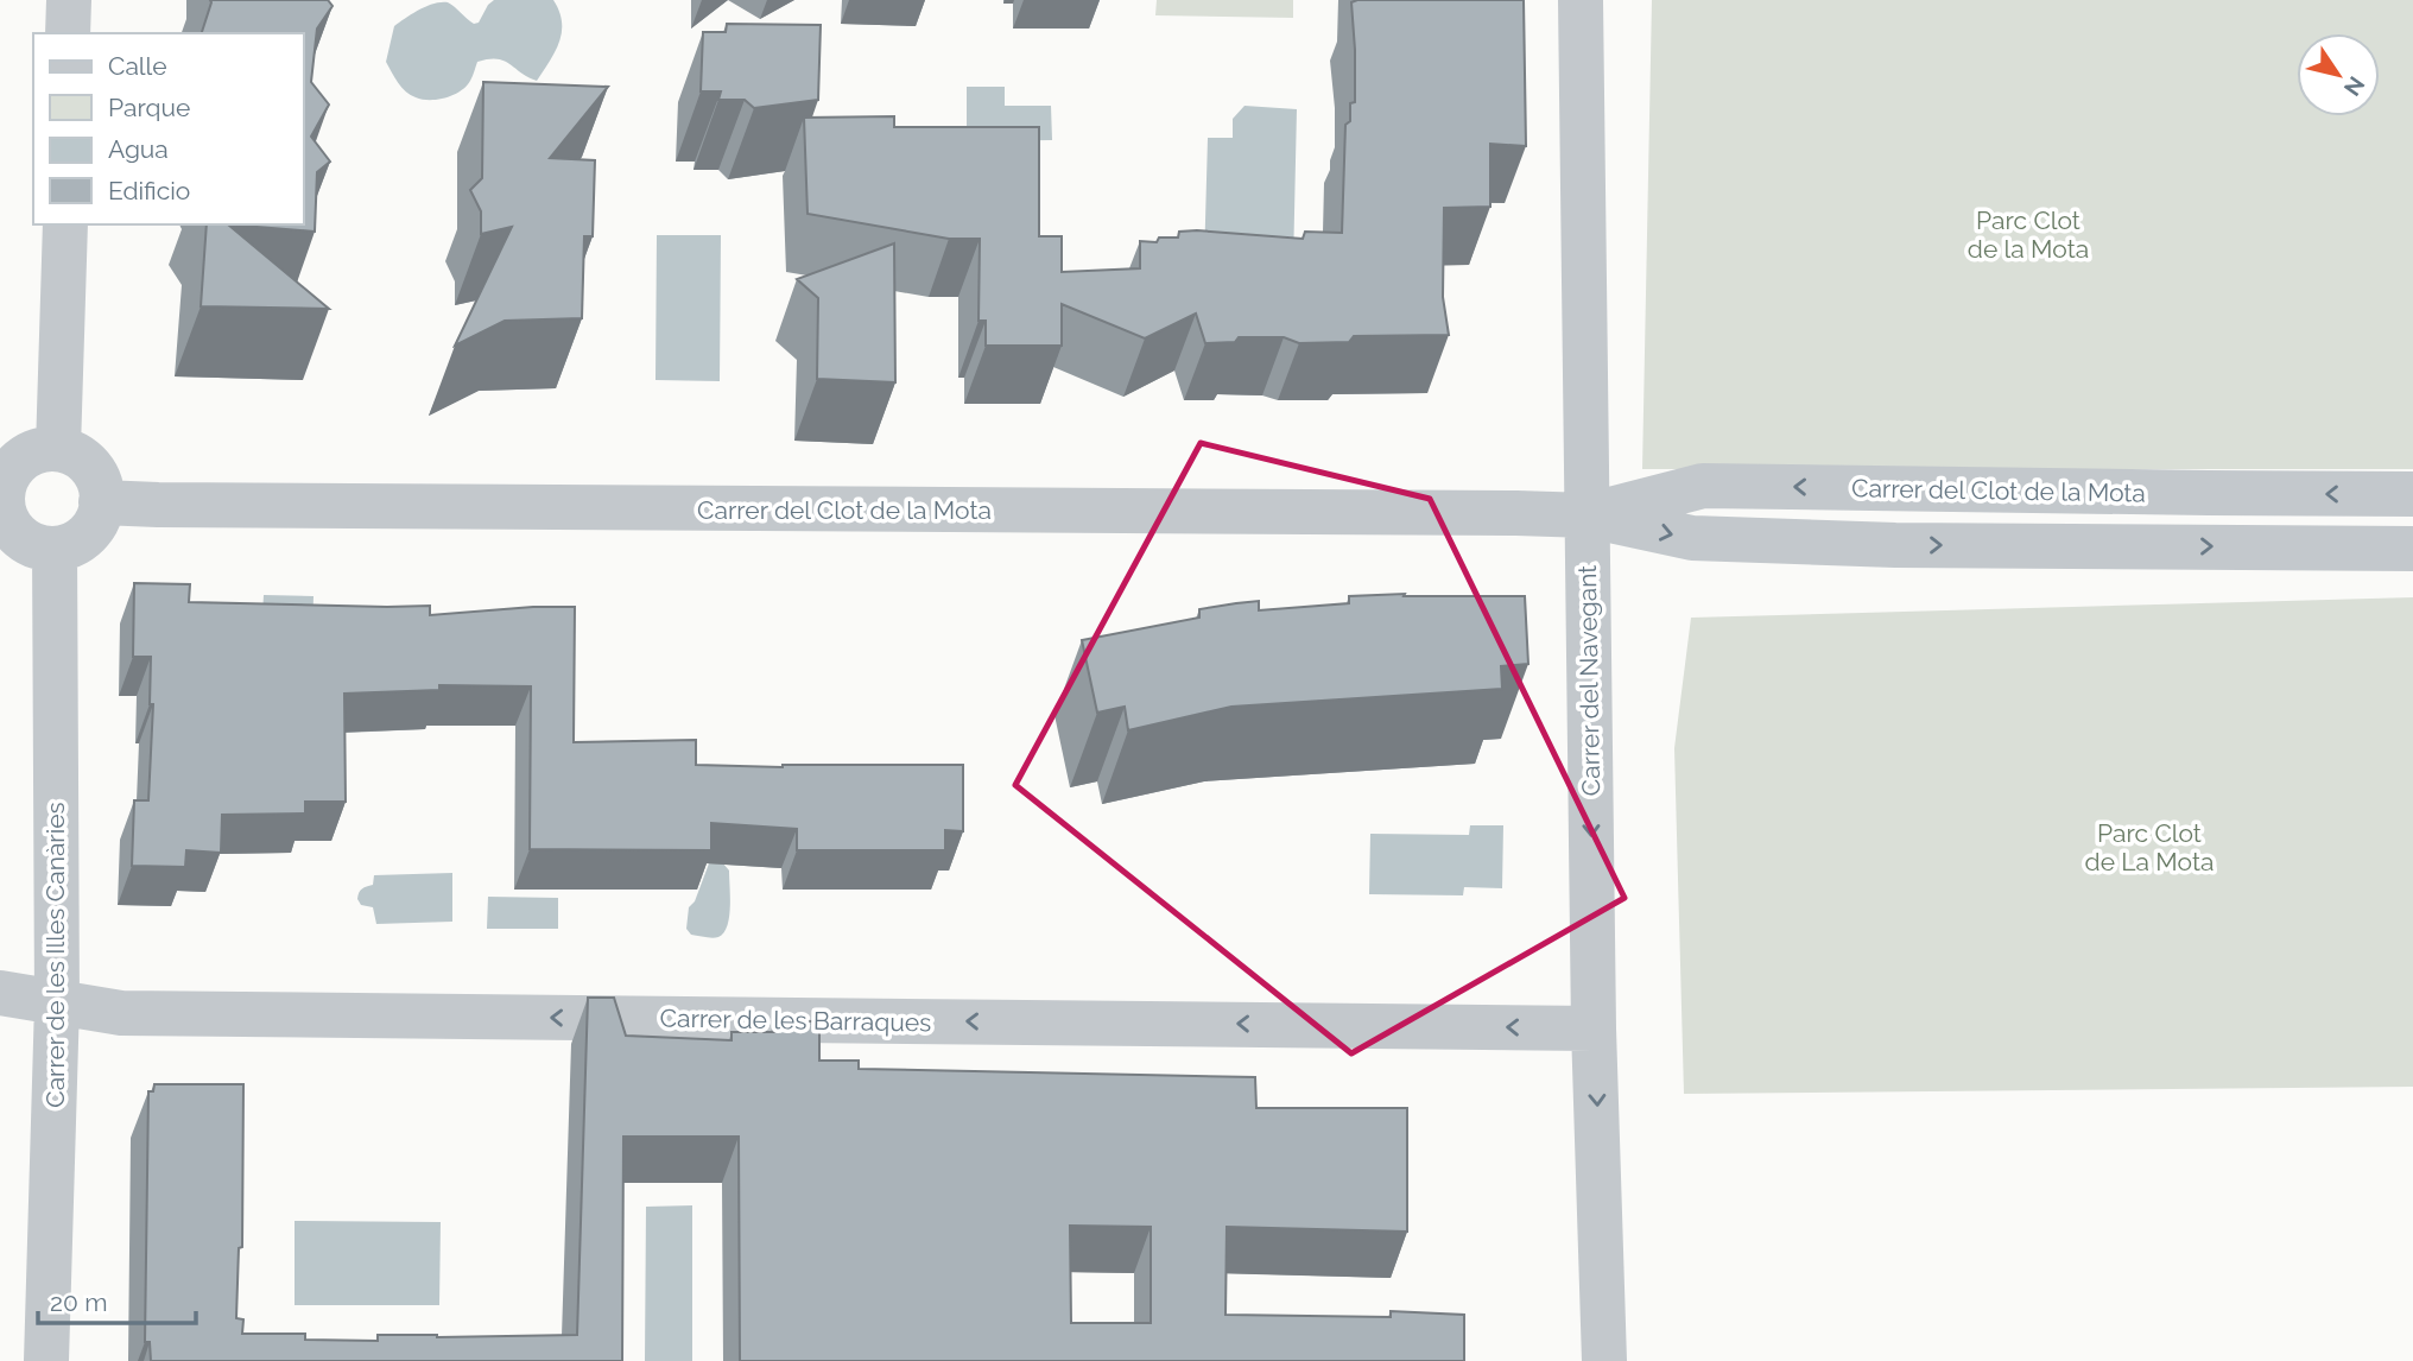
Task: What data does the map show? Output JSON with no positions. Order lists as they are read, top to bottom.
{
  "streets": {
    "street": [
      "Carrer del Clot de la Mota",
      "Carrer del Navegant",
      "Carrer de les Illes Canàries",
      "Carrer de les Barraques"
    ]
  },
  "crossings": [
    ["Carrer del Clot de la Mota", "Carrer del Navegant"],
    ["Carrer del Clot de la Mota", "Carrer de les Illes Canàries"],
    ["Carrer del Navegant", "Carrer de les Barraques"],
    ["Carrer de les Illes Canàries", "Carrer de les Barraques"]
  ],
  "one_way": ["Carrer del Navegant", "Carrer de les Barraques"],
  "parks": ["Parc Clot de la Mota", "Parc Clot de La Mota"],
  "legend": [
    "Calle",
    "Parque",
    "Agua",
    "Edificio"
  ],
  "scale_bar": "20 m",
  "north": "bottom right"
}
